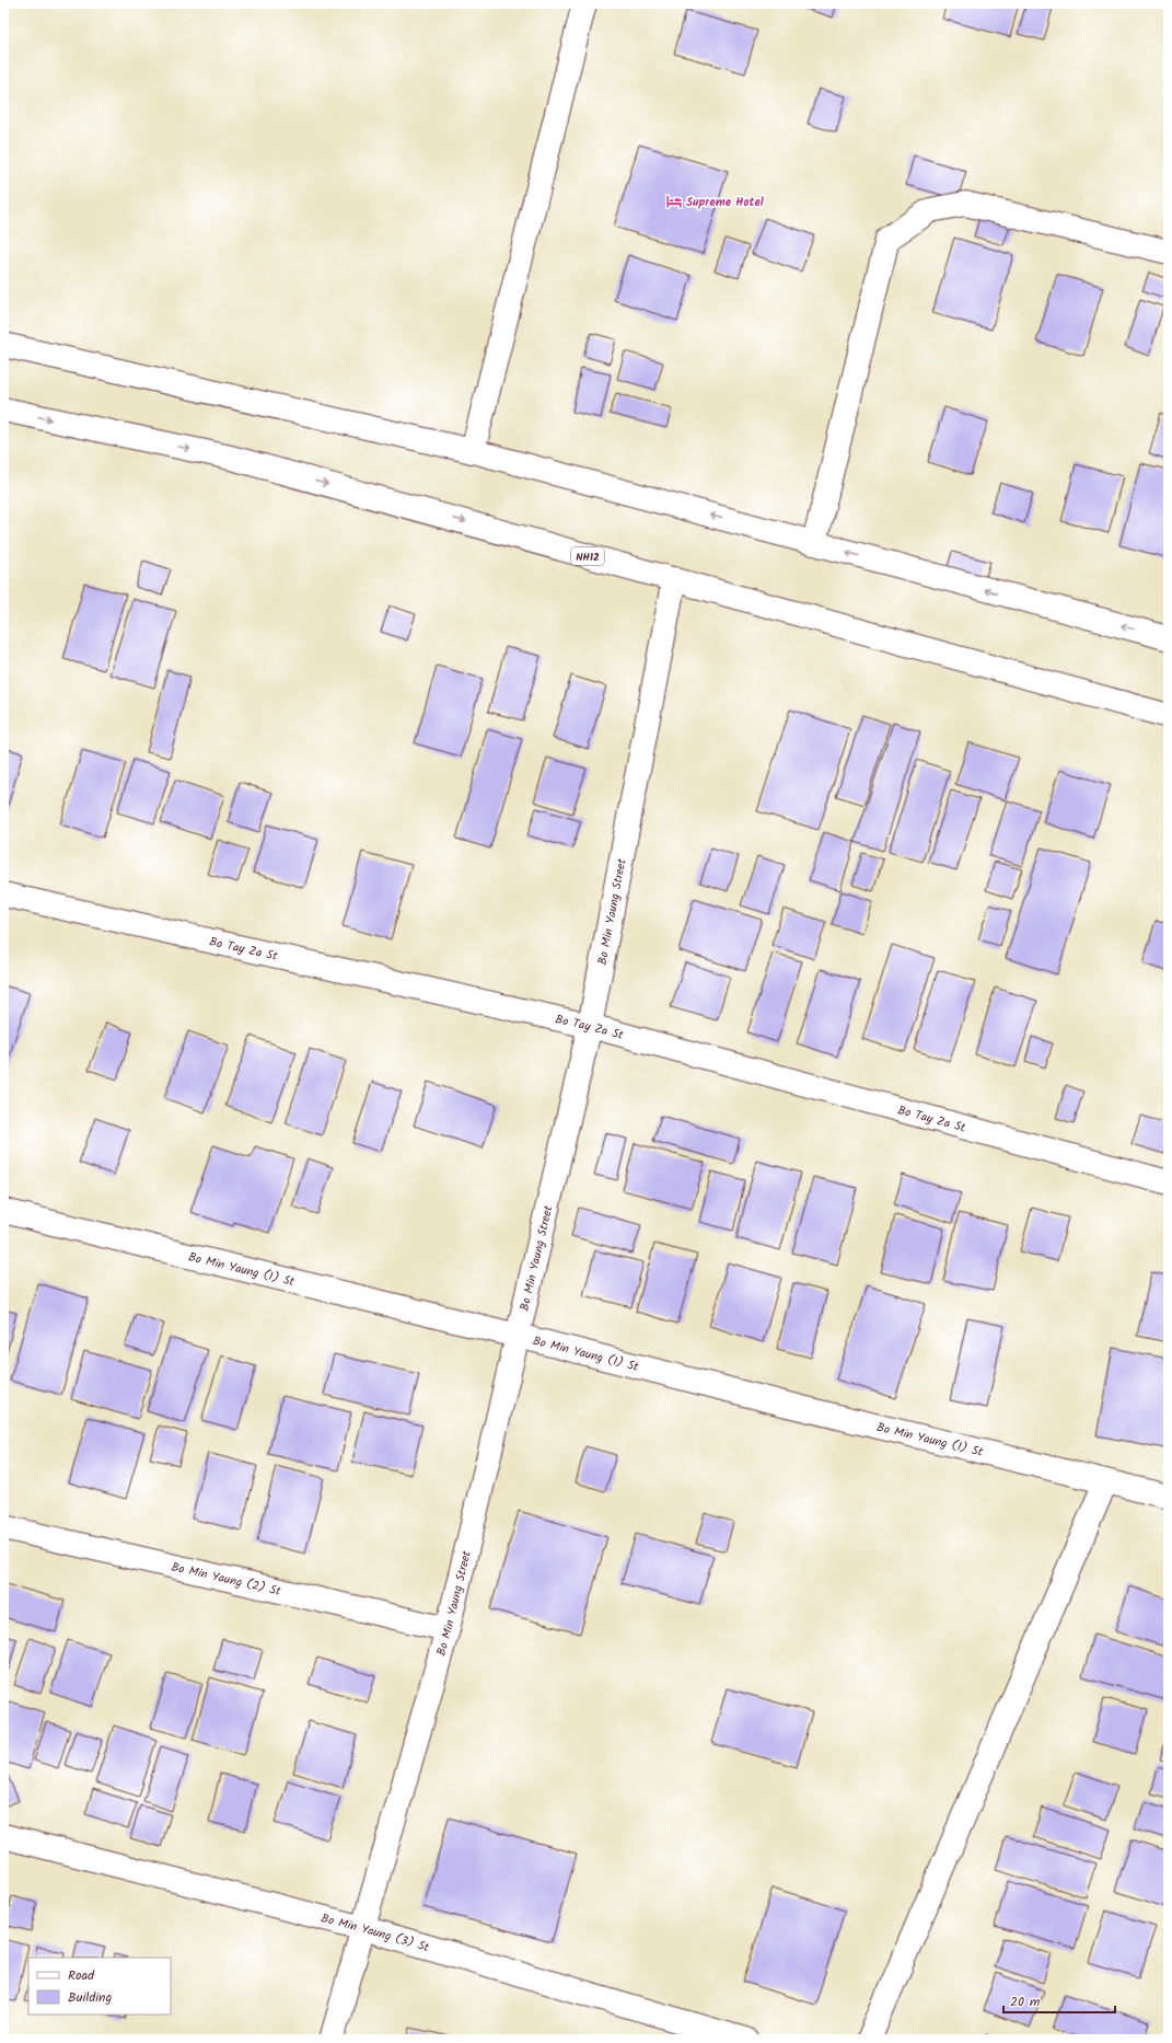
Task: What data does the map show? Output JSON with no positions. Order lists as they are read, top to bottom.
{
  "streets": {
    "main road": [
      "NH12",
      "Bo Min Yaung Street",
      "Bo Tay Za St",
      "Bo Min Yaung (1) St",
      "Bo Min Yaung (2) St",
      "Bo Min Yaung (3) St"
    ]
  },
  "crossings": [
    ["NH12", "Bo Min Yaung Street"],
    ["Bo Min Yaung Street", "Bo Tay Za St"],
    ["Bo Min Yaung Street", "Bo Min Yaung (1) St"],
    ["Bo Min Yaung Street", "Bo Min Yaung (2) St"],
    ["Bo Min Yaung Street", "Bo Min Yaung (3) St"]
  ],
  "places": {
    "hotel": ["Supreme Hotel"]
  },
  "legend": ["Road", "Building"],
  "scale_bar": "20 m"
}
